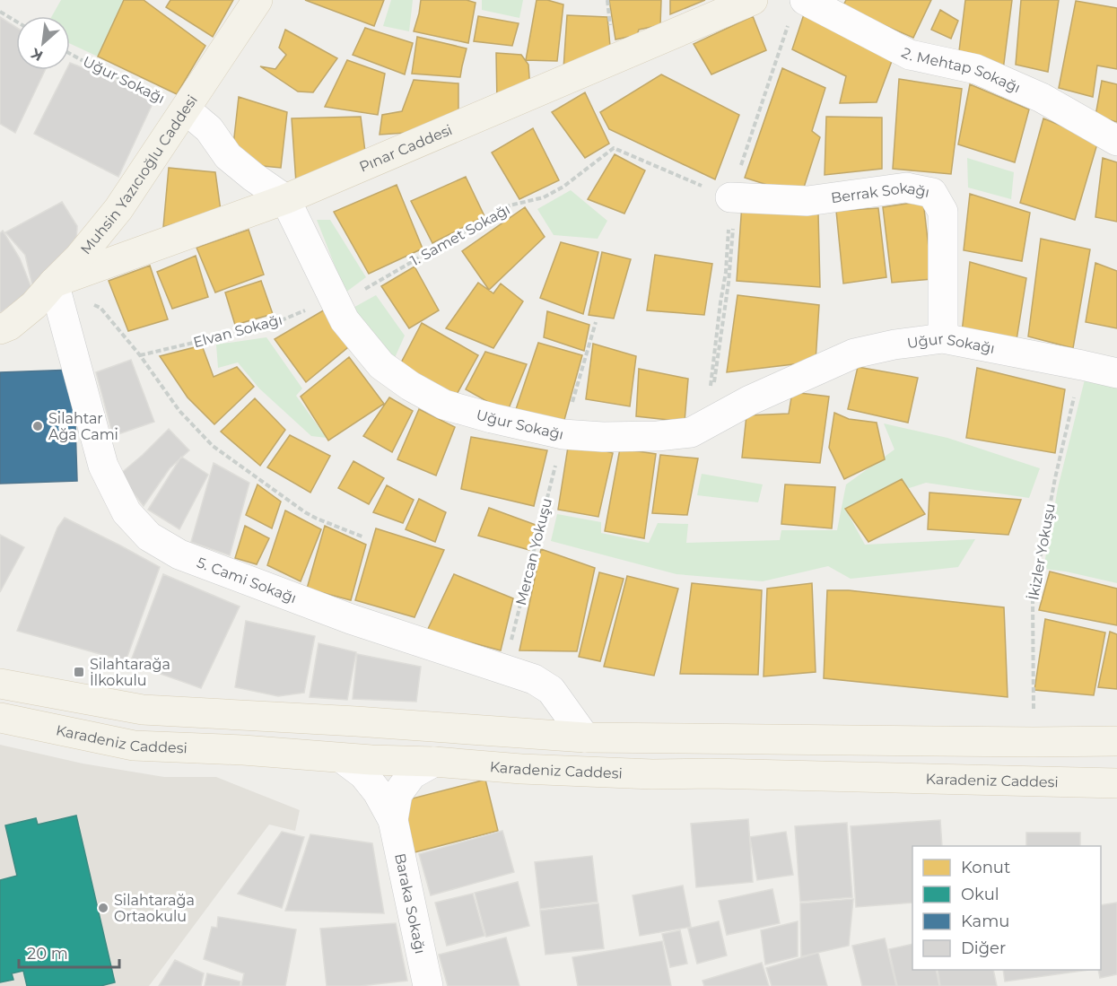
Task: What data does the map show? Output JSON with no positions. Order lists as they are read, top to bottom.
{
  "streets": {
    "main road": ["Pınar Caddesi", "Muhsin Yazıcıoğlu Caddesi", "Karadeniz Caddesi"],
    "street": [
      "2. Mehtap Sokağı",
      "Uğur Sokağı",
      "Berrak Sokağı",
      "5. Cami Sokağı",
      "Baraka Sokağı"
    ],
    "path": [
      "1. Samet Sokağı",
      "Elvan Sokağı",
      "Mercan Yokuşu",
      "İkizler Yokuşu"
    ]
  },
  "crossings": [
    ["Uğur Sokağı", "Pınar Caddesi"],
    ["Uğur Sokağı", "Muhsin Yazıcıoğlu Caddesi"],
    ["Uğur Sokağı", "Berrak Sokağı"],
    ["Uğur Sokağı", "1. Samet Sokağı"],
    ["Uğur Sokağı", "Elvan Sokağı"],
    ["Uğur Sokağı", "Mercan Yokuşu"],
    ["Uğur Sokağı", "İkizler Yokuşu"],
    ["Pınar Caddesi", "Muhsin Yazıcıoğlu Caddesi"],
    ["Pınar Caddesi", "5. Cami Sokağı"],
    ["Muhsin Yazıcıoğlu Caddesi", "5. Cami Sokağı"],
    ["Berrak Sokağı", "1. Samet Sokağı"],
    ["1. Samet Sokağı", "Elvan Sokağı"],
    ["Mercan Yokuşu", "5. Cami Sokağı"],
    ["Karadeniz Caddesi", "Baraka Sokağı"]
  ],
  "places": {
    "other": ["Silahtar Ağa Cami", "Silahtarağa Ortaokulu"],
    "transit": ["Silahtarağa İlkokulu"]
  },
  "legend": [
    "Konut",
    "Okul",
    "Kamu",
    "Diğer"
  ],
  "scale_bar": "20 m",
  "north": "bottom left"
}
